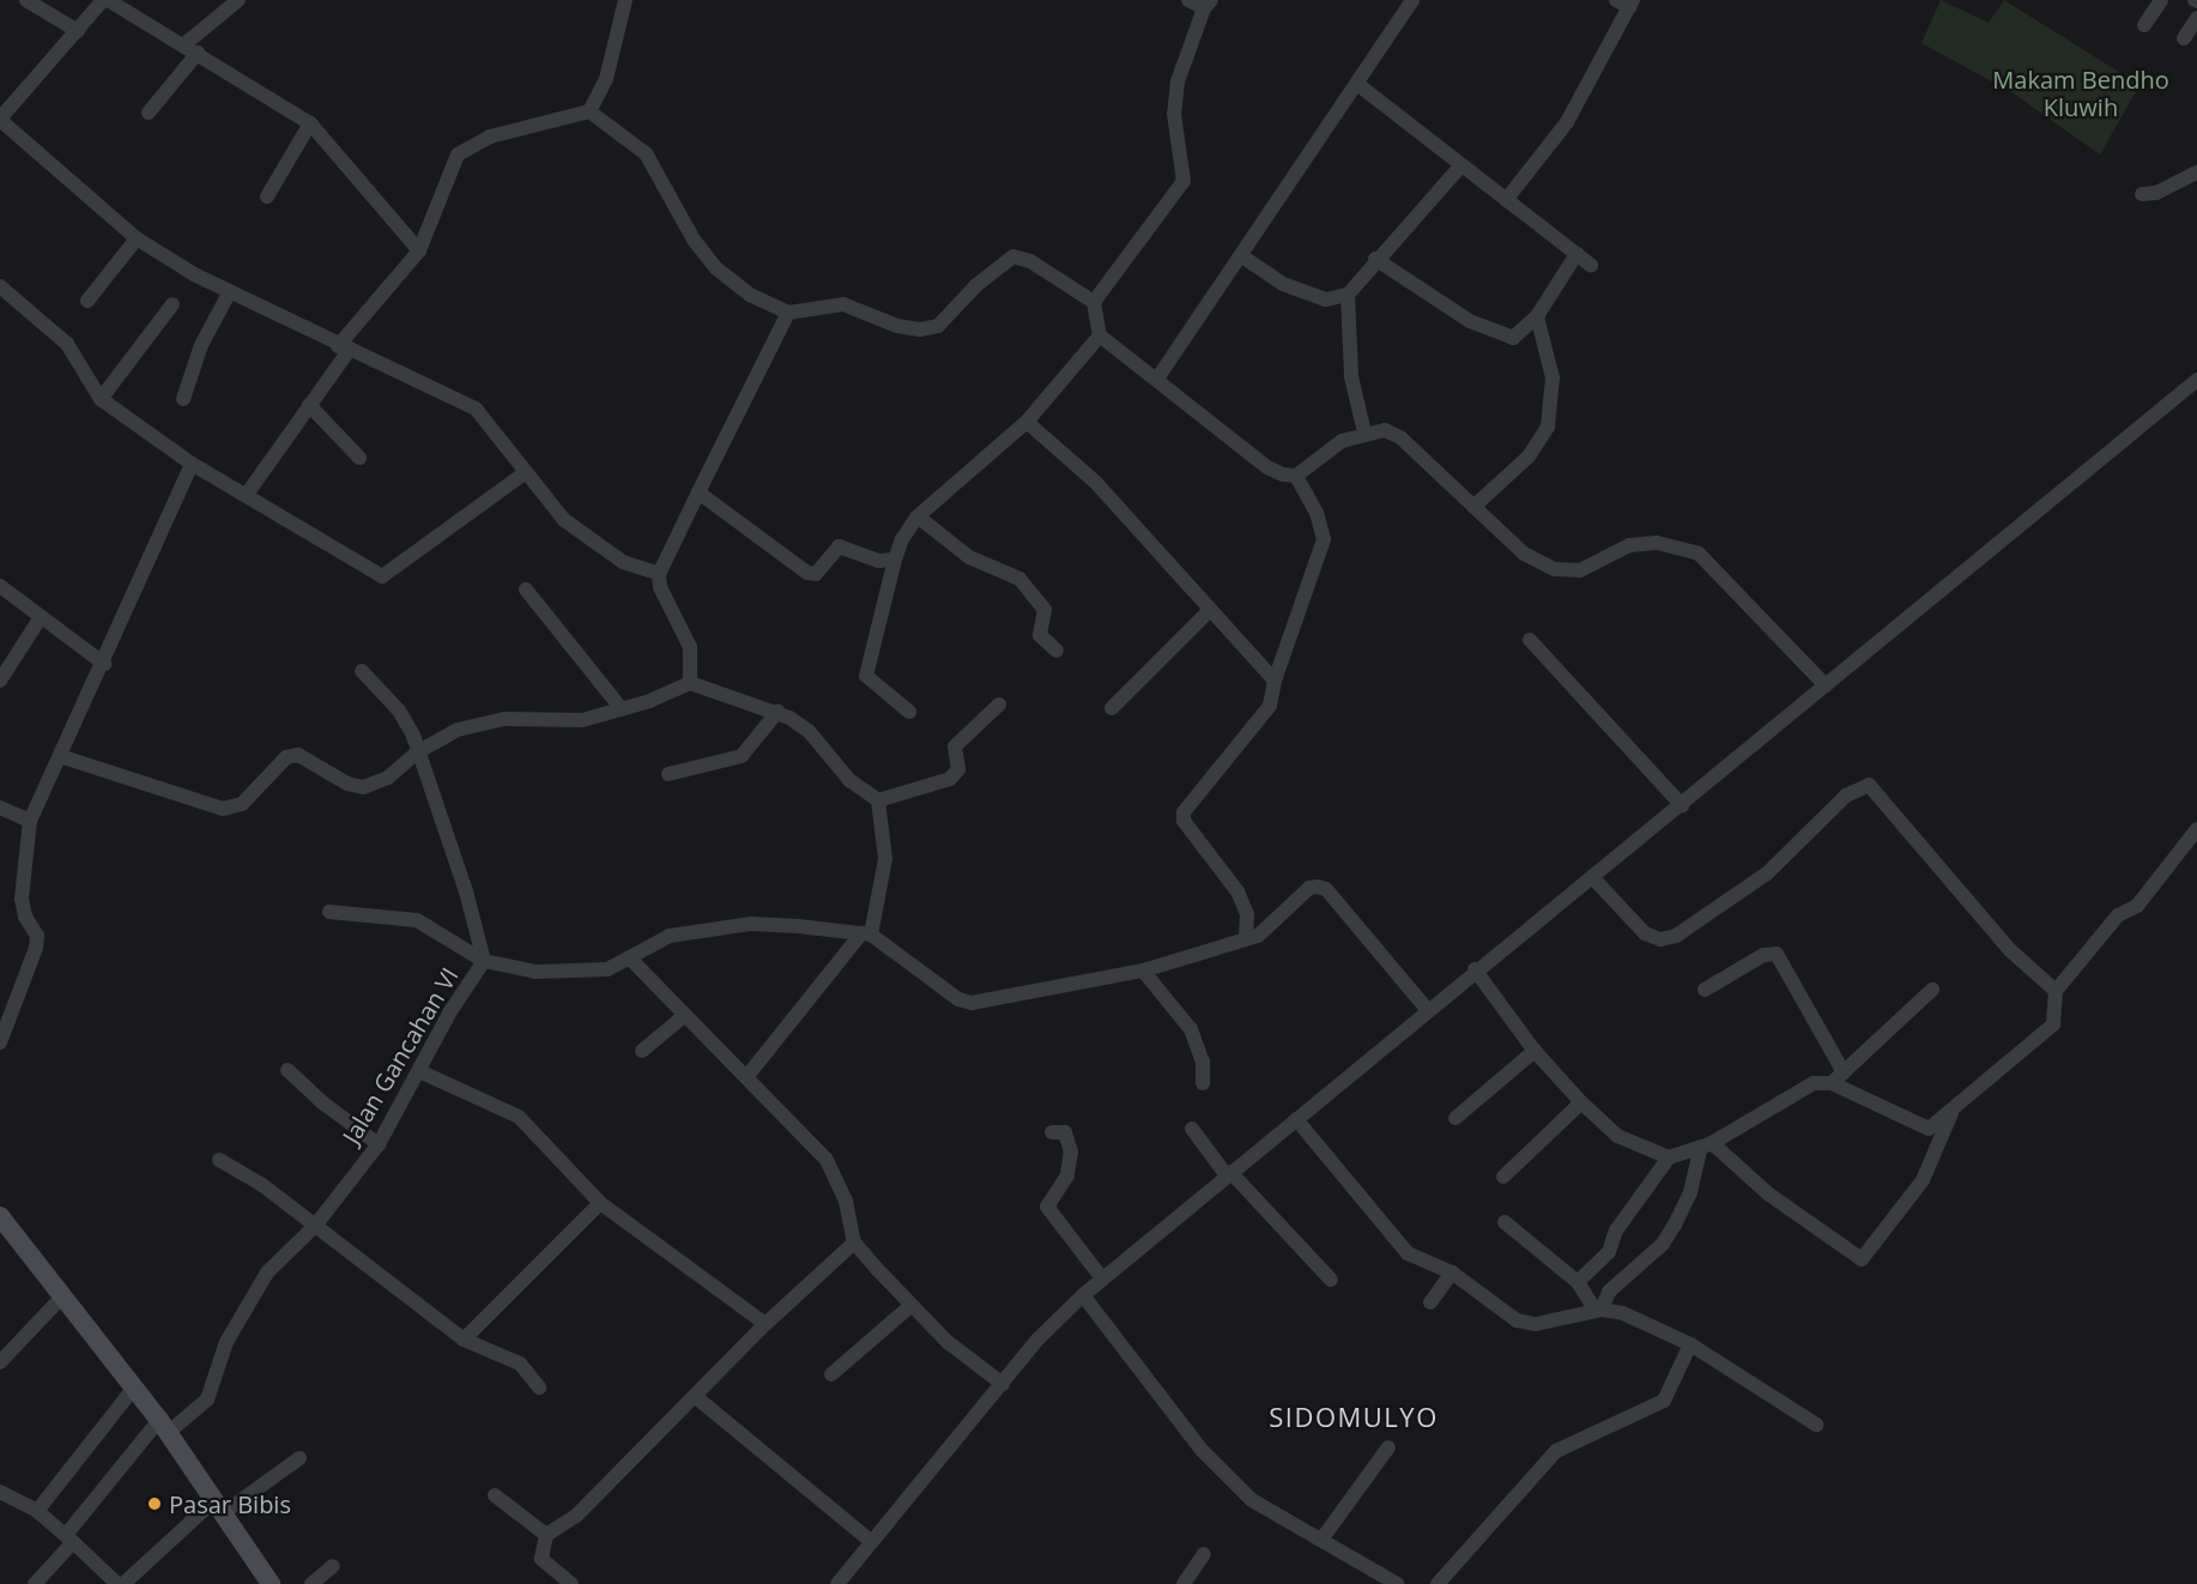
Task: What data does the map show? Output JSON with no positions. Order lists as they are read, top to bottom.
{
  "streets": {
    "street": ["Jalan Gancahan VI"]
  },
  "districts": ["SIDOMULYO"],
  "parks": ["Makam Bendho Kluwih"],
  "places": ["Pasar Bibis"]
}
